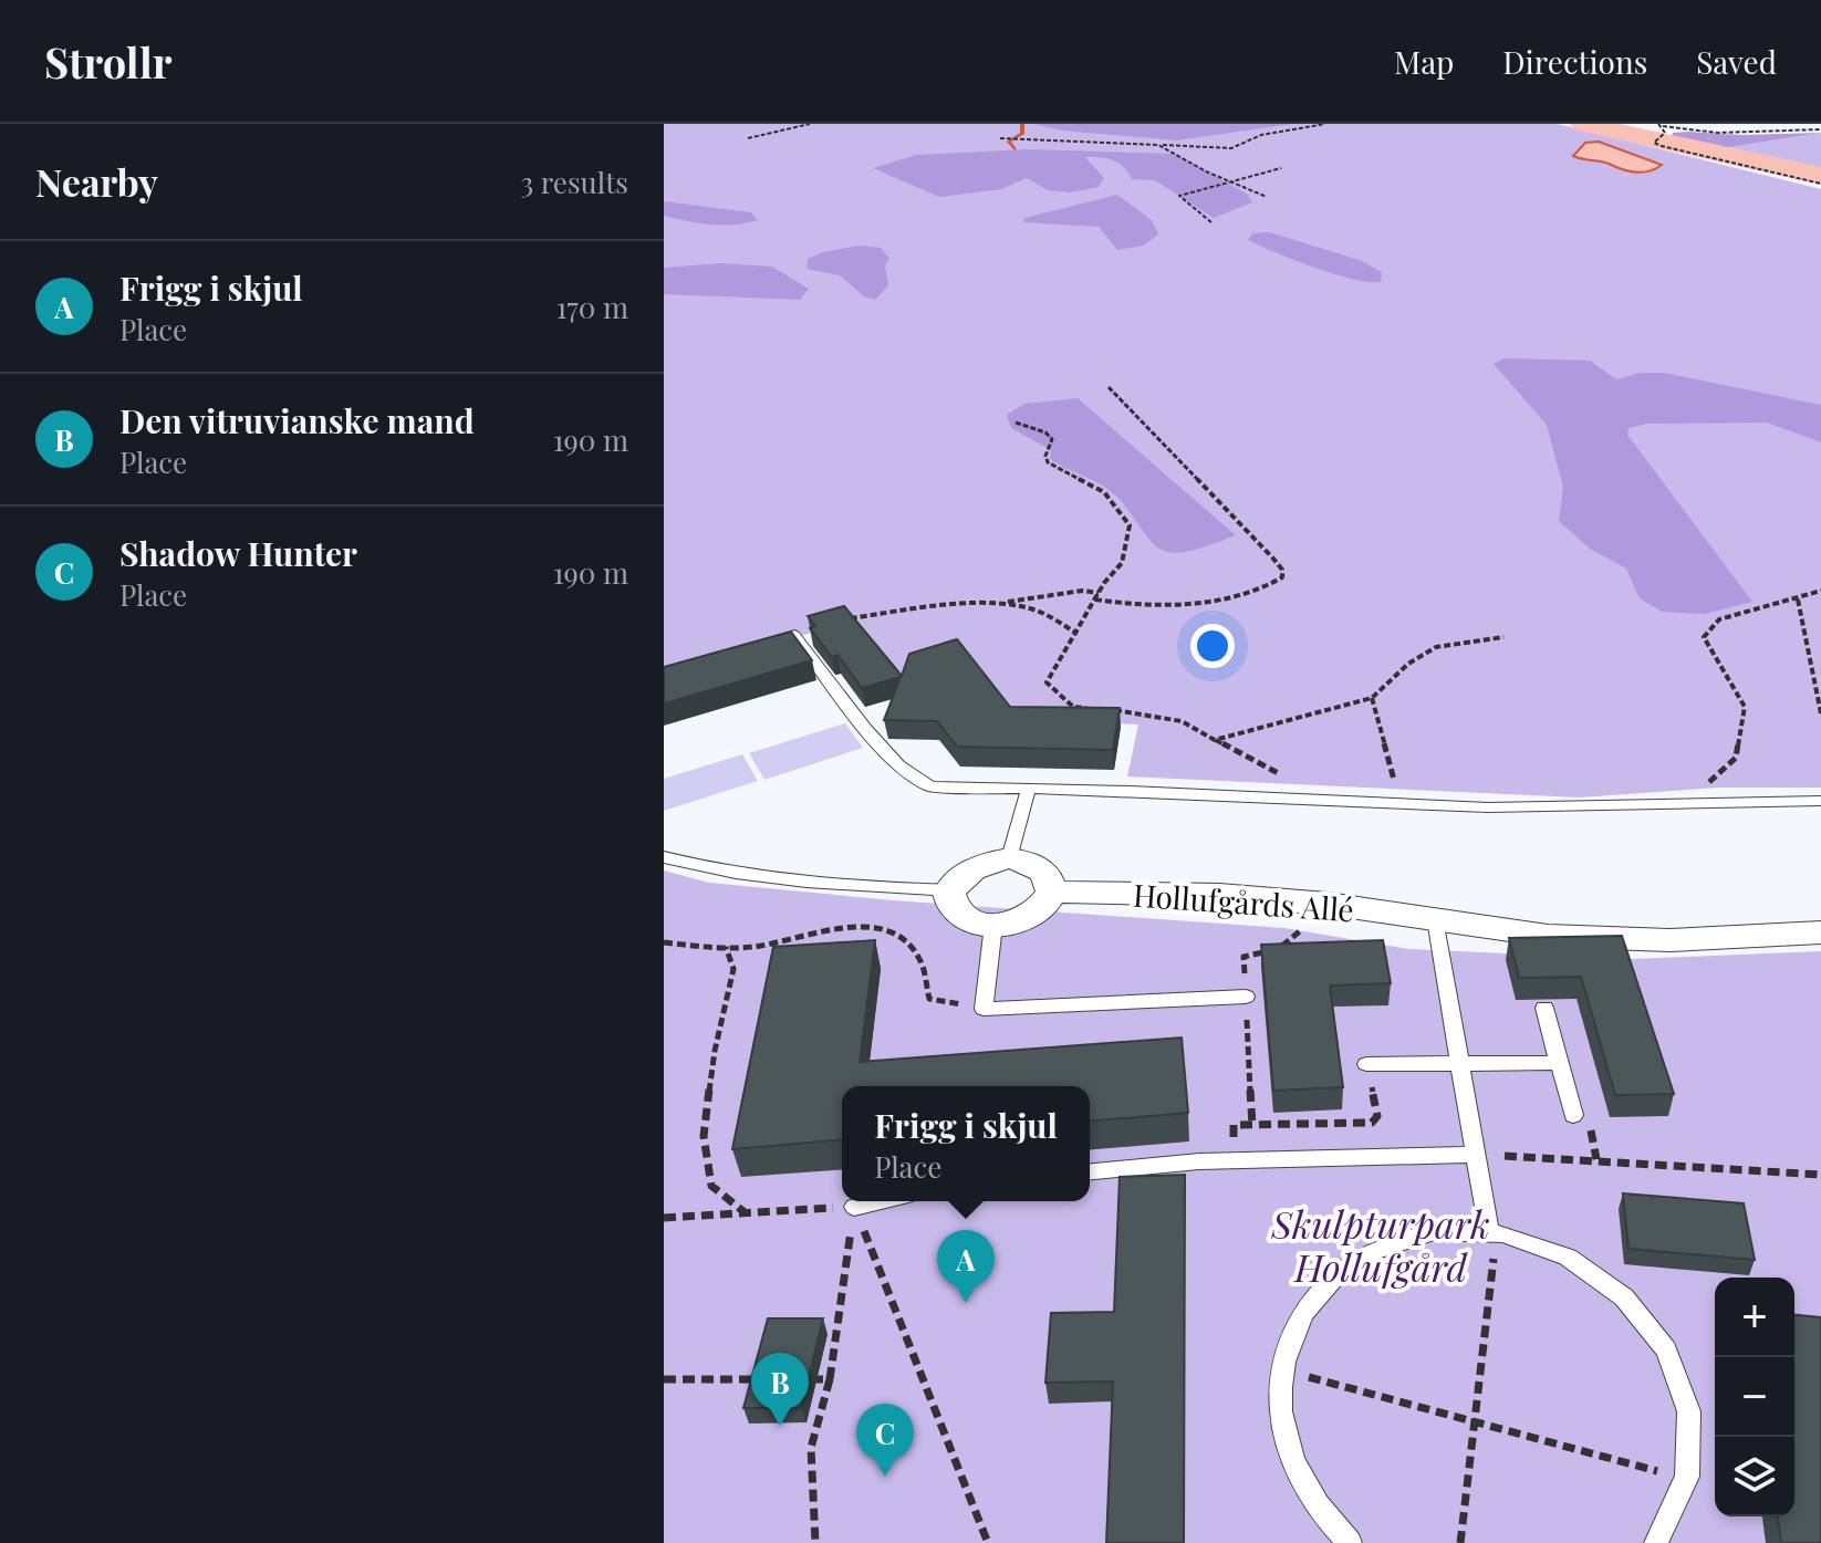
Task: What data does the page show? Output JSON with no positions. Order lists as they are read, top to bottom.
{
  "streets": {
    "street": ["Hollufgårds Allé"]
  },
  "parks": ["Skulpturpark Hollufgård"],
  "page": {
    "header": "Strollr",
    "nav": ["Map", "Directions", "Saved"],
    "heading": ["Nearby", "3 results"],
    "list": [
      {
        "mark": "A",
        "name": "Frigg i skjul",
        "note": "Place",
        "value": "170 m"
      },
      {
        "mark": "B",
        "name": "Den vitruvianske mand",
        "note": "Place",
        "value": "190 m"
      },
      {
        "mark": "C",
        "name": "Shadow Hunter",
        "note": "Place",
        "value": "190 m"
      }
    ],
    "popup": ["Frigg i skjul", "Place"],
    "pins": ["A", "B", "C"],
    "map_buttons": ["+", "−"]
  }
}
